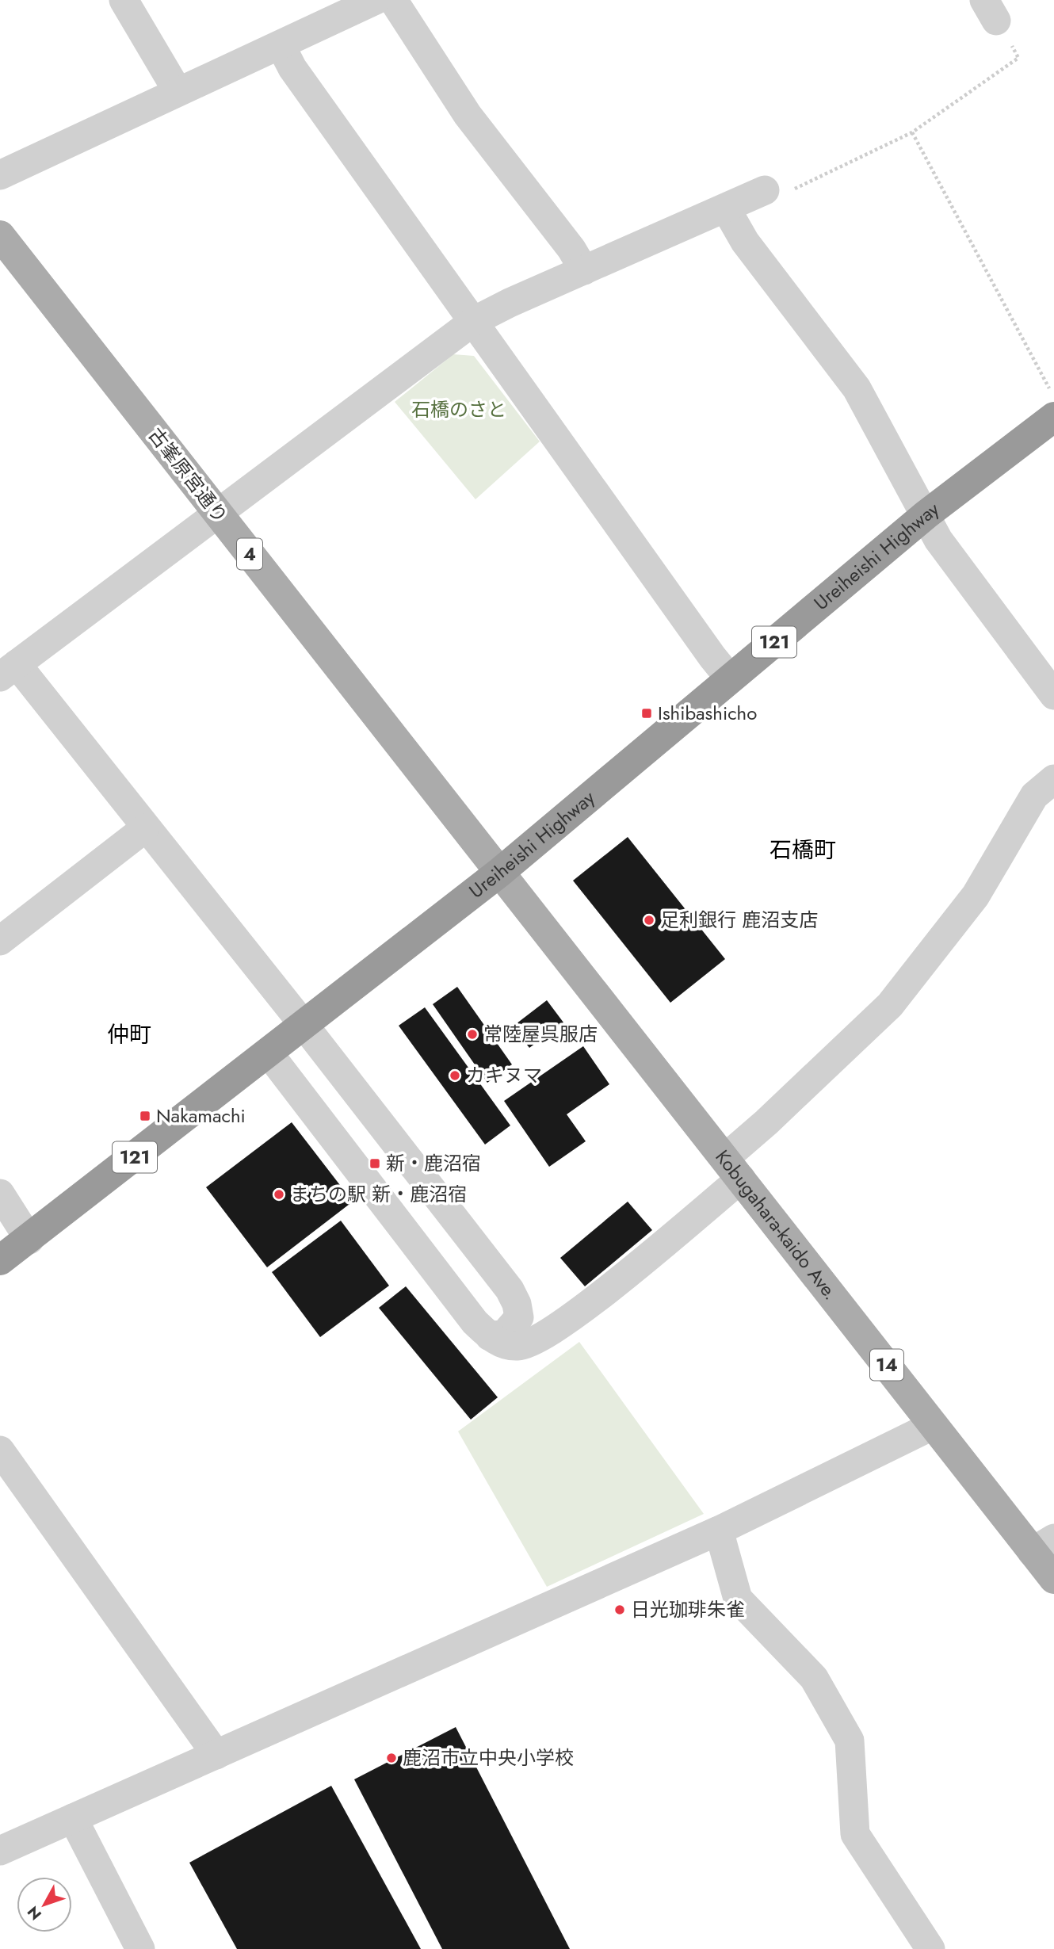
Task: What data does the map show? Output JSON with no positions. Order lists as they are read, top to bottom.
{
  "streets": {
    "highway": ["Ureiheishi Highway", "121"],
    "main road": [
      "古峯原宮通り",
      "4",
      "Kobugahara-kaido Ave.",
      "14"
    ]
  },
  "crossings": [
    ["古峯原宮通り", "Ureiheishi Highway"],
    ["古峯原宮通り", "Kobugahara-kaido Ave."],
    ["Ureiheishi Highway", "Kobugahara-kaido Ave."]
  ],
  "districts": ["石橋町", "仲町"],
  "parks": ["石橋のさと"],
  "places": {
    "transit": ["Ishibashicho", "Nakamachi", "新・鹿沼宿"],
    "other": [
      "足利銀行 鹿沼支店",
      "常陸屋呉服店",
      "カキヌマ",
      "まちの駅 新・鹿沼宿",
      "日光珈琲朱雀",
      "鹿沼市立中央小学校"
    ]
  },
  "north": "bottom left"
}
